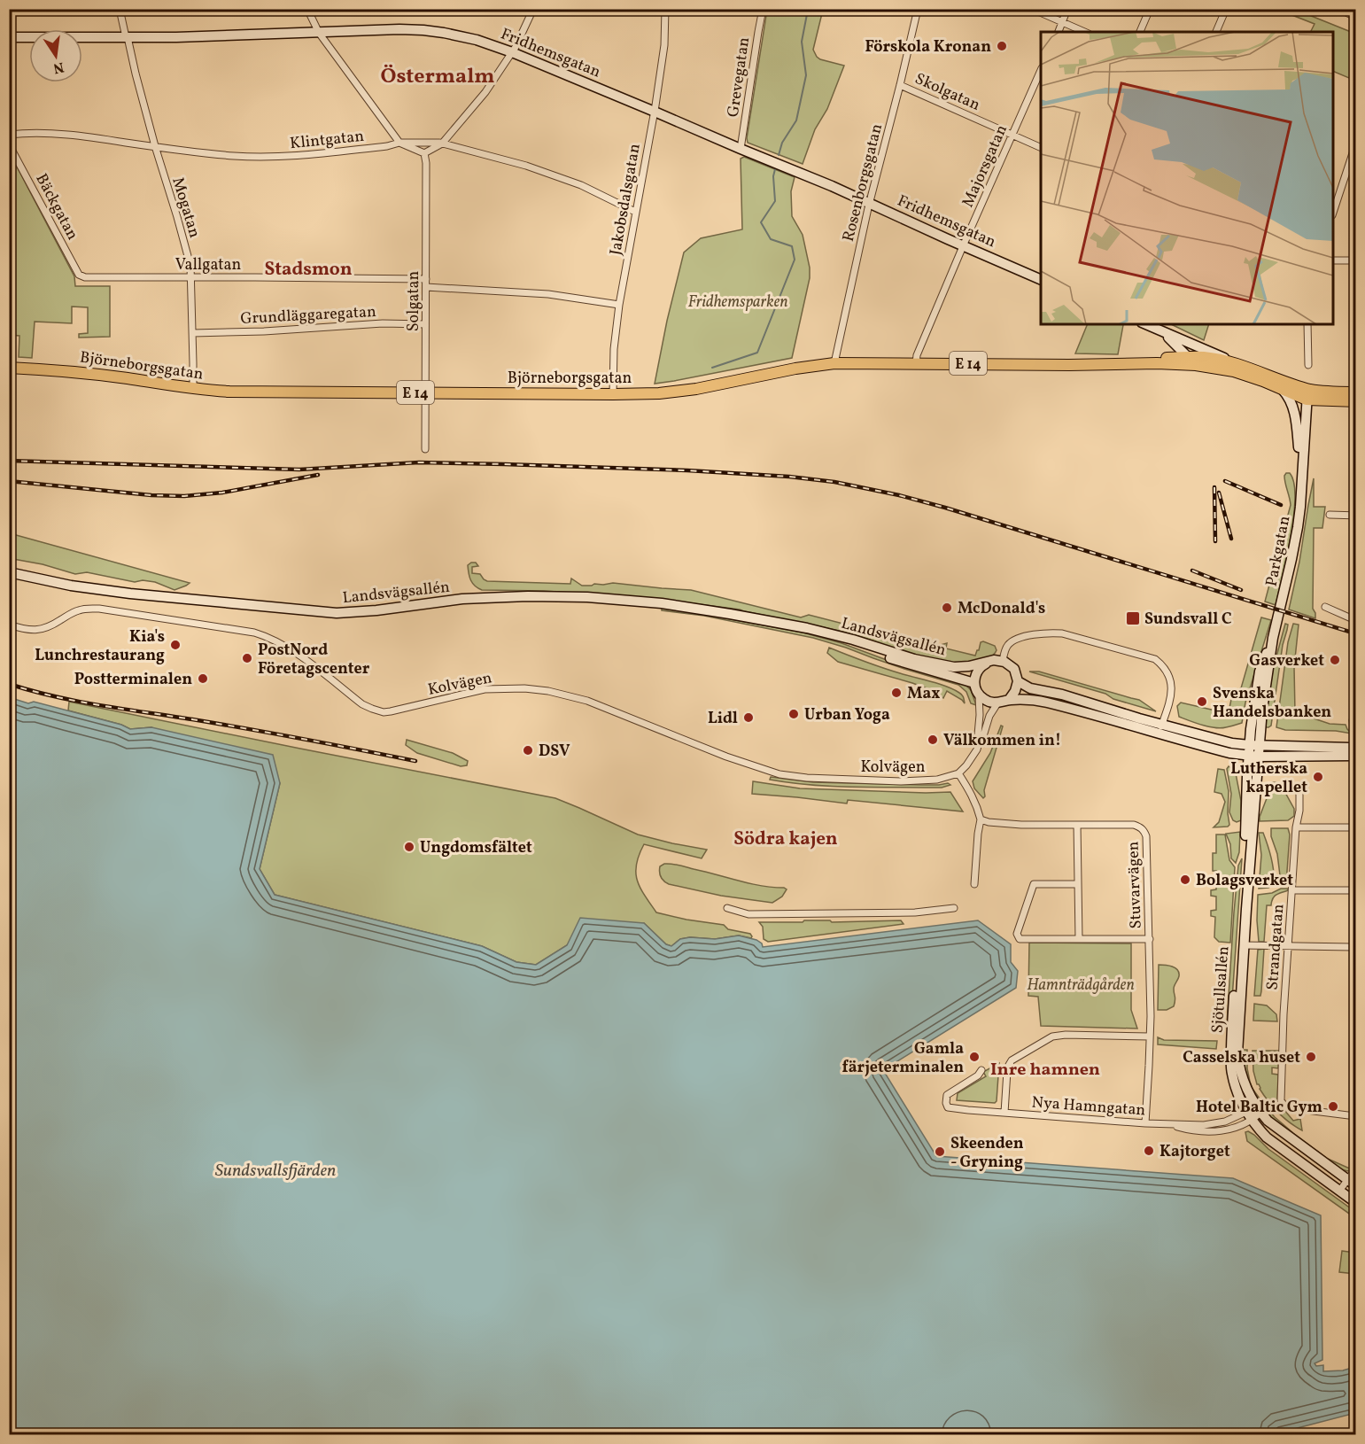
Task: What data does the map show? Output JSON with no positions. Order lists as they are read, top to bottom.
{
  "streets": {
    "highway": ["E 14", "Björneborgsgatan"],
    "main road": [
      "Fridhemsgatan",
      "Parkgatan",
      "Landsvägsallén",
      "Sjötullsallén"
    ],
    "street": [
      "Grevegatan",
      "Skolgatan",
      "Klintgatan",
      "Majorsgatan",
      "Rosenborgsgatan",
      "Jakobsdalsgatan",
      "Bäckgatan",
      "Mogatan",
      "Vallgatan",
      "Solgatan",
      "Grundläggaregatan",
      "Kolvägen",
      "Stuvarvägen",
      "Strandgatan",
      "Nya Hamngatan"
    ]
  },
  "crossings": [
    ["Fridhemsgatan", "Grevegatan"],
    ["Fridhemsgatan", "Majorsgatan"],
    ["Fridhemsgatan", "Rosenborgsgatan"],
    ["Fridhemsgatan", "Jakobsdalsgatan"],
    ["Fridhemsgatan", "Mogatan"],
    ["Skolgatan", "Majorsgatan"],
    ["Skolgatan", "Rosenborgsgatan"],
    ["Klintgatan", "Jakobsdalsgatan"],
    ["Klintgatan", "Mogatan"],
    ["Majorsgatan", "Björneborgsgatan"],
    ["Rosenborgsgatan", "Björneborgsgatan"],
    ["Jakobsdalsgatan", "Björneborgsgatan"],
    ["Bäckgatan", "Vallgatan"],
    ["Mogatan", "Vallgatan"],
    ["Mogatan", "Grundläggaregatan"],
    ["Mogatan", "Björneborgsgatan"],
    ["Vallgatan", "Solgatan"],
    ["Solgatan", "Grundläggaregatan"],
    ["Solgatan", "Björneborgsgatan"],
    ["E 14", "Björneborgsgatan"],
    ["E 14", "Parkgatan"],
    ["Stuvarvägen", "Nya Hamngatan"],
    ["Sjötullsallén", "Nya Hamngatan"]
  ],
  "districts": [
    "Östermalm",
    "Stadsmon",
    "Södra kajen",
    "Inre hamnen"
  ],
  "water": ["Sundsvallsfjärden"],
  "parks": ["Fridhemsparken", "Hamnträdgården"],
  "places": {
    "other": [
      "Förskola Kronan",
      "McDonald's",
      "Kia's Lunchrestaurang",
      "PostNord Företagscenter",
      "Gasverket",
      "Postterminalen",
      "Max",
      "Svenska Handelsbanken",
      "Urban Yoga",
      "Lidl",
      "Välkommen in!",
      "DSV",
      "Lutherska kapellet",
      "Ungdomsfältet",
      "Bolagsverket",
      "Gamla färjeterminalen",
      "Casselska huset",
      "Hotel Baltic Gym",
      "Kajtorget",
      "Skeenden - Gryning"
    ],
    "transit": ["Sundsvall C"]
  },
  "north": "bottom"
}
